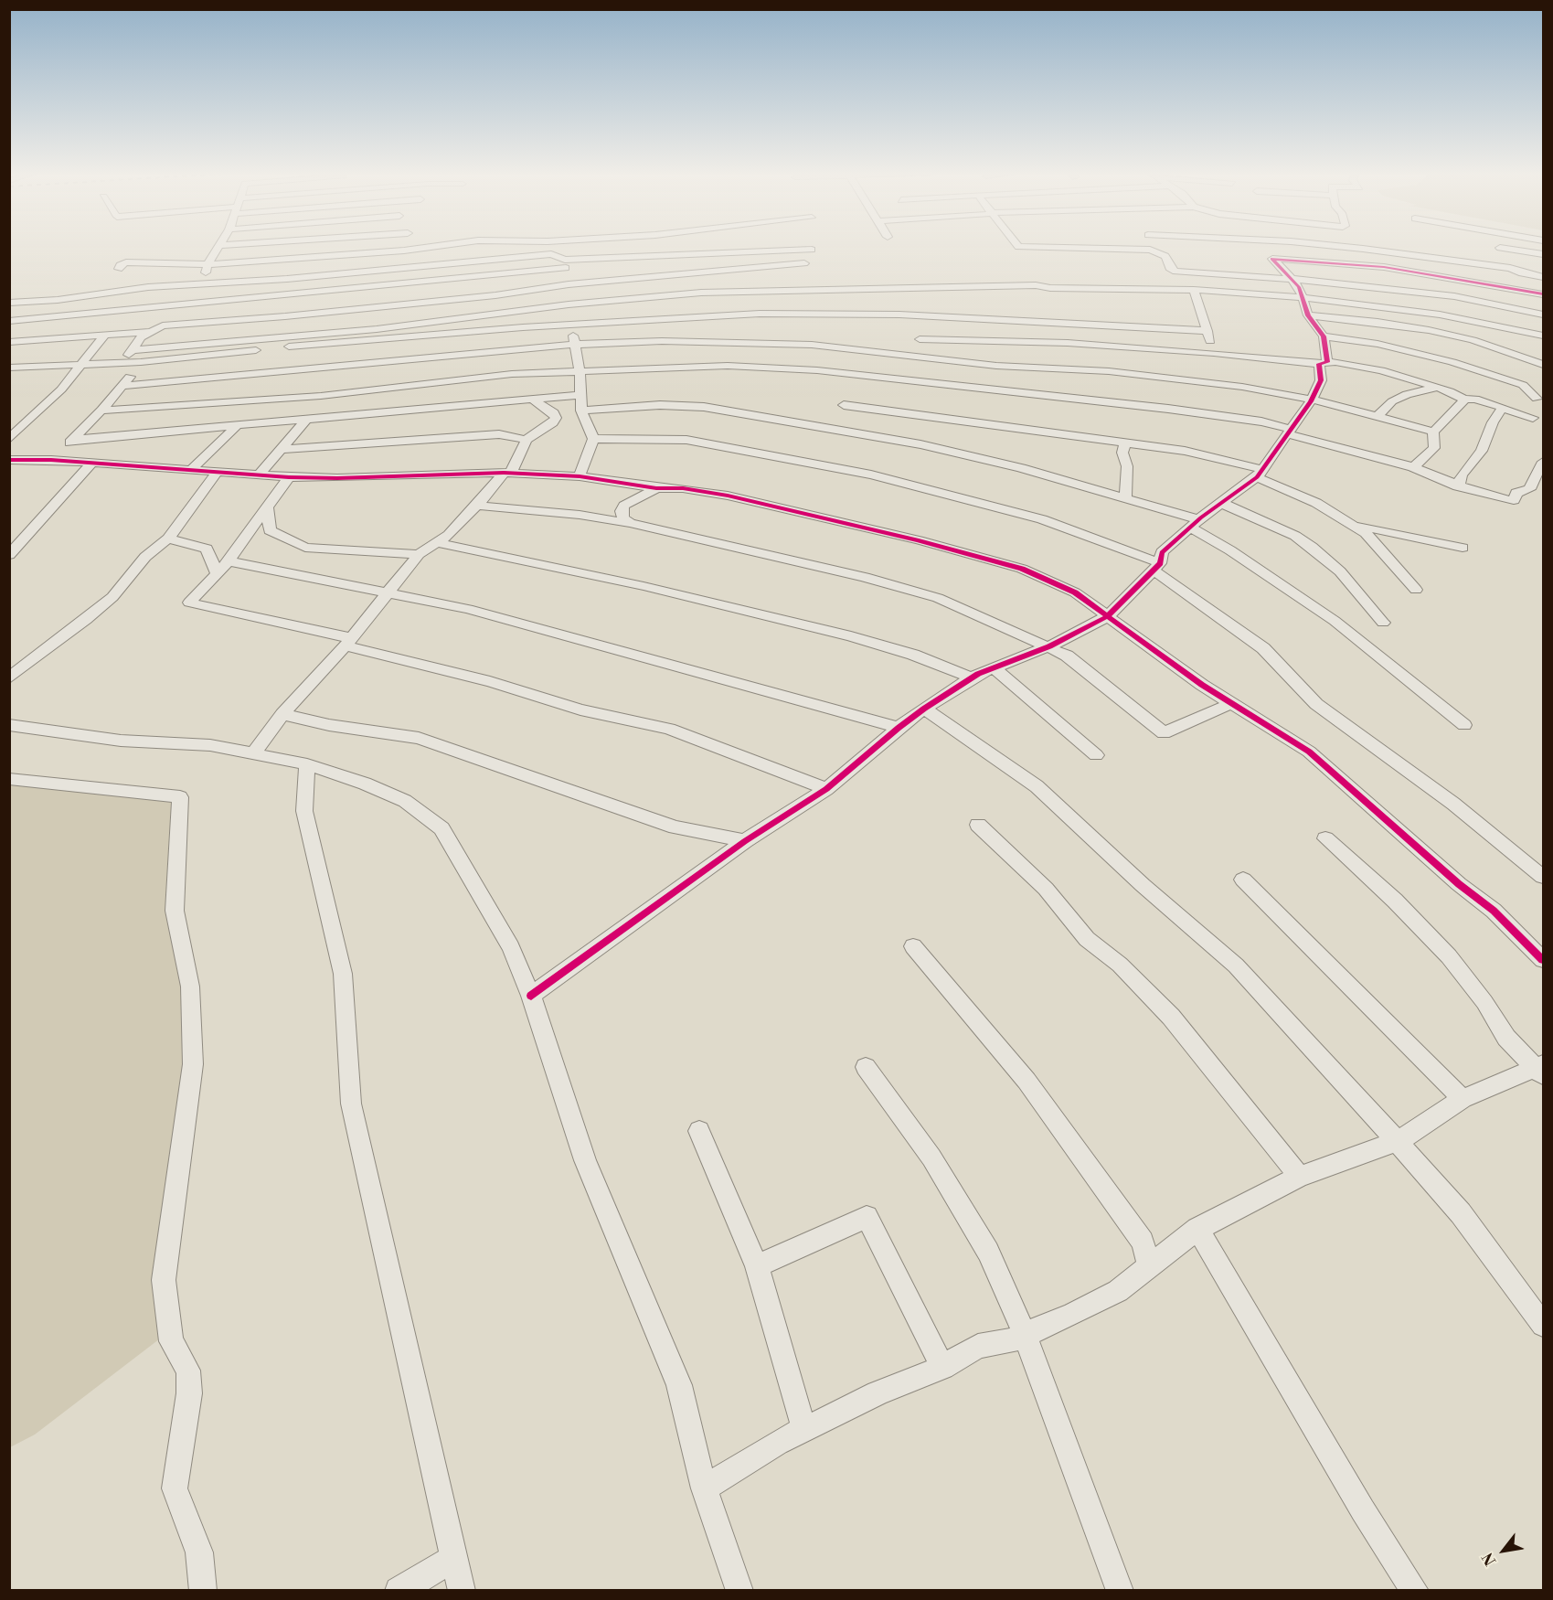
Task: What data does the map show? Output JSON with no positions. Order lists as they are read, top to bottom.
{
  "north": "bottom left"
}
